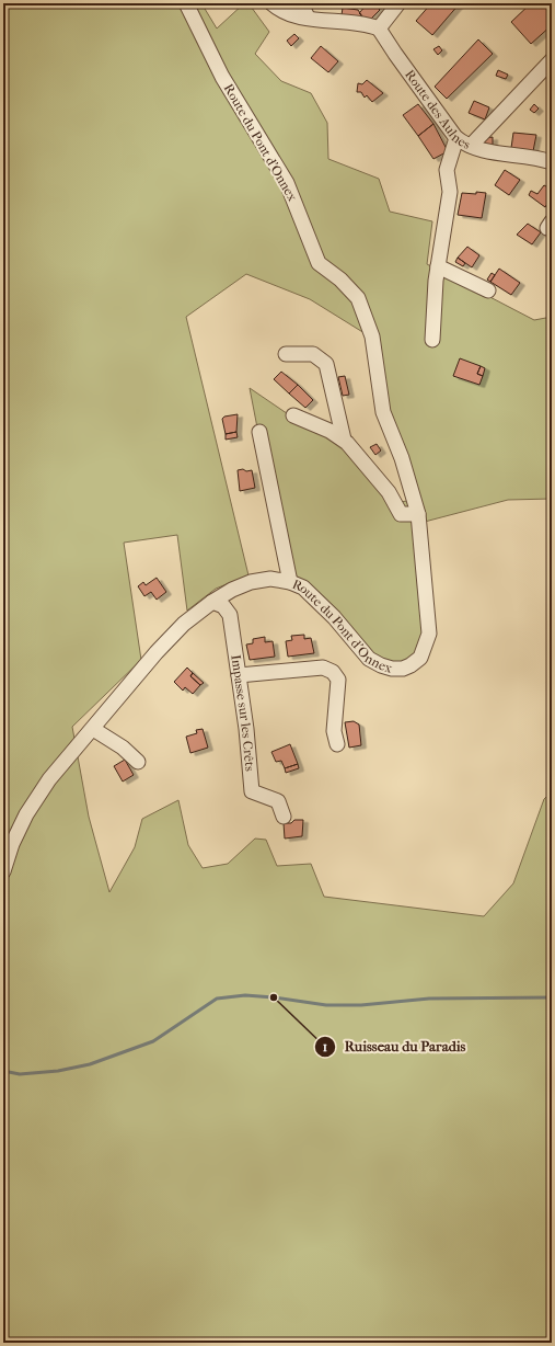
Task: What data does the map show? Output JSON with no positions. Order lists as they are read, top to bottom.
{
  "streets": {
    "street": ["Route des Aulnes", "Route du Pont d'Onnex", "Impasse sur les Crêts"]
  },
  "crossings": [
    ["Route du Pont d'Onnex", "Impasse sur les Crêts"]
  ],
  "places": ["Ruisseau du Paradis"]
}
